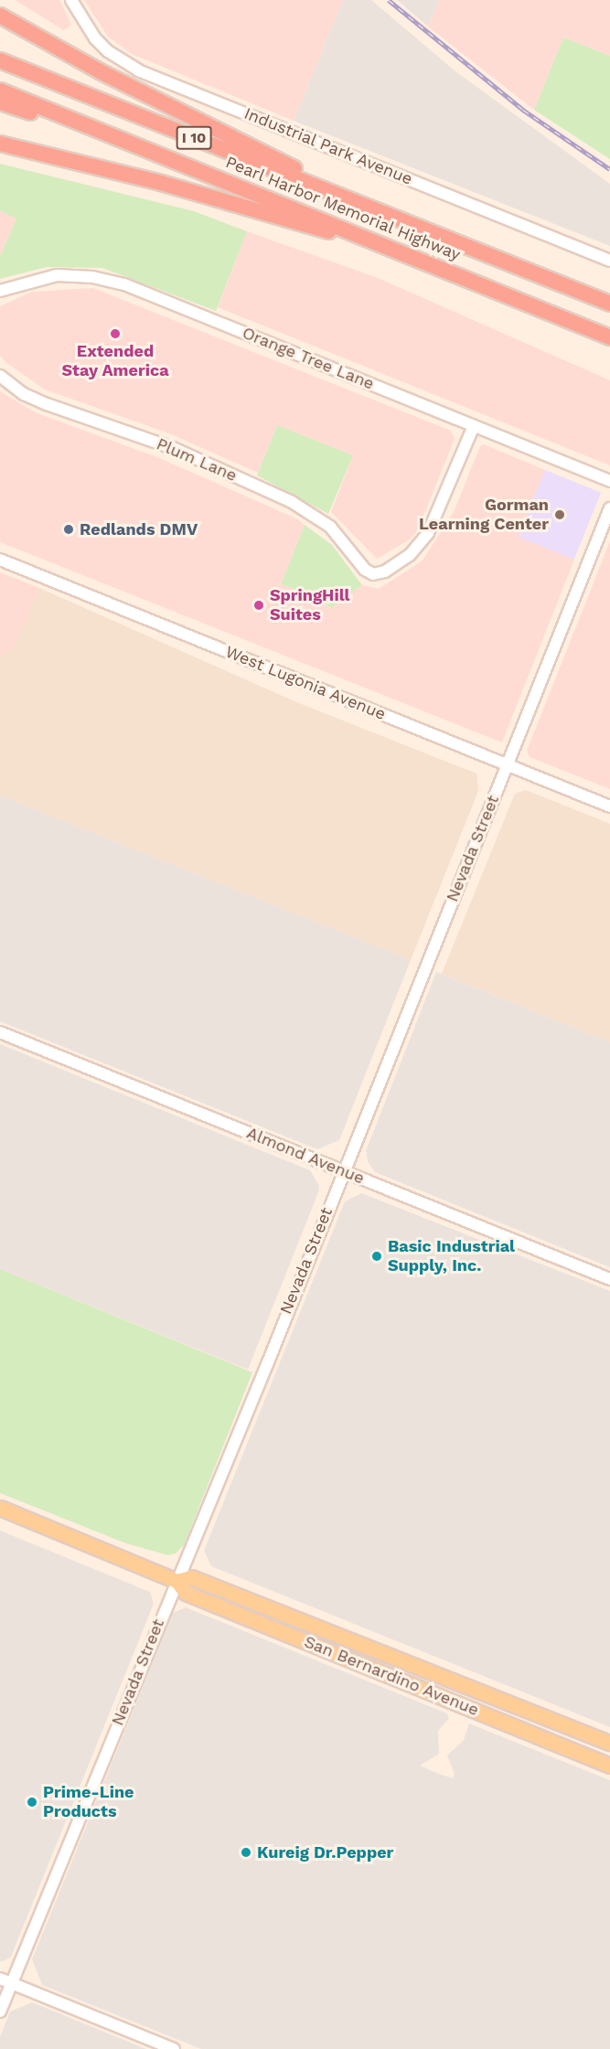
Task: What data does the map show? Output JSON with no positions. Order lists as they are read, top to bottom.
{
  "streets": {
    "highway": ["I 10", "Pearl Harbor Memorial Highway"],
    "main road": ["San Bernardino Avenue"],
    "street": [
      "Industrial Park Avenue",
      "Orange Tree Lane",
      "Plum Lane",
      "West Lugonia Avenue",
      "Nevada Street",
      "Almond Avenue"
    ]
  },
  "crossings": [
    ["Orange Tree Lane", "Plum Lane"],
    ["West Lugonia Avenue", "Nevada Street"],
    ["Nevada Street", "Almond Avenue"],
    ["Nevada Street", "San Bernardino Avenue"]
  ],
  "places": [
    "Extended Stay America",
    "Gorman Learning Center",
    "Redlands DMV",
    "SpringHill Suites",
    "Basic Industrial Supply, Inc.",
    "Prime-Line Products",
    "Kureig Dr.Pepper"
  ]
}
